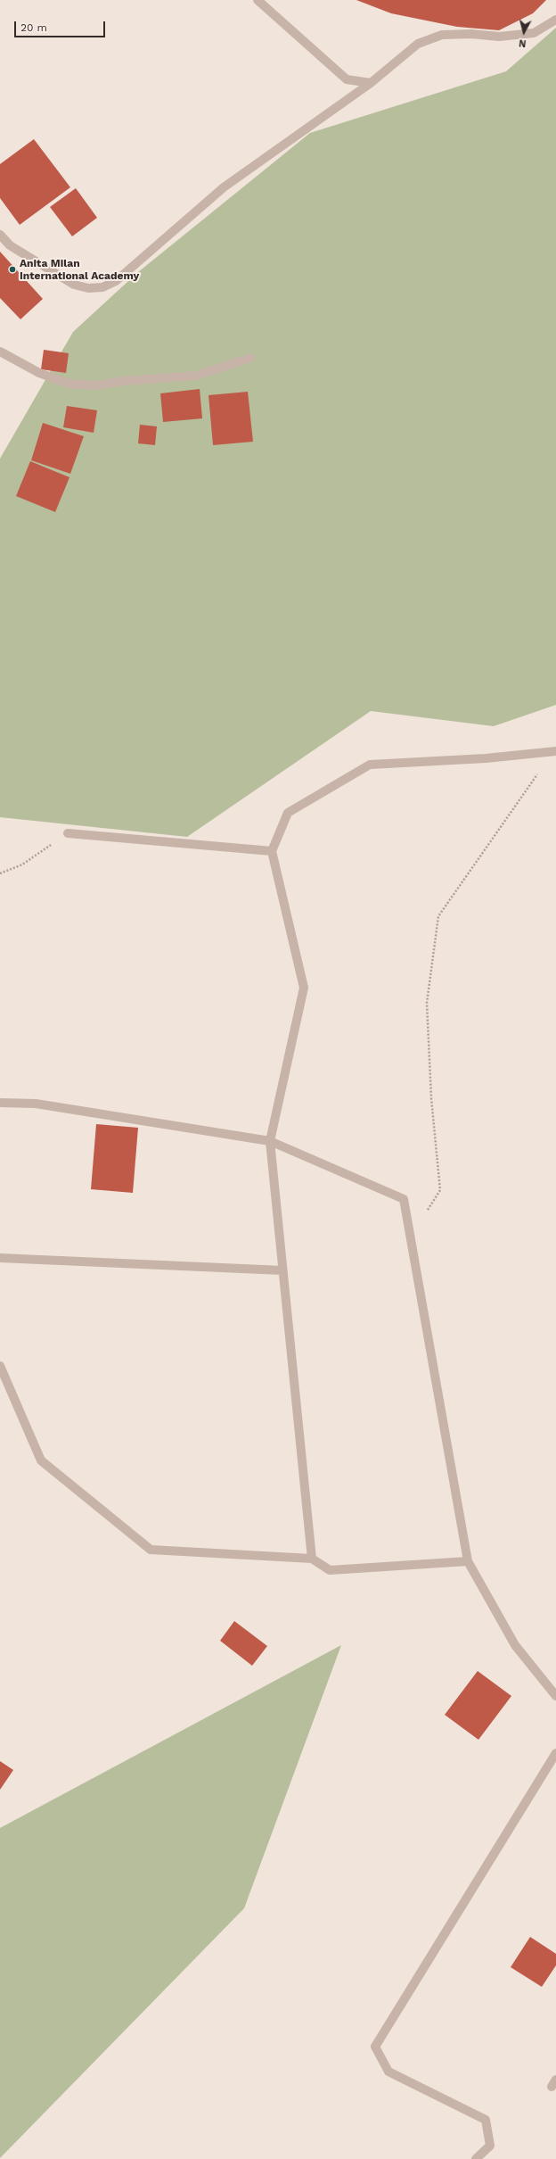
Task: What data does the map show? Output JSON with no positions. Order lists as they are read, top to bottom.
{
  "places": ["Anita Milan International Academy"],
  "scale_bar": "20 m",
  "north": "bottom"
}
